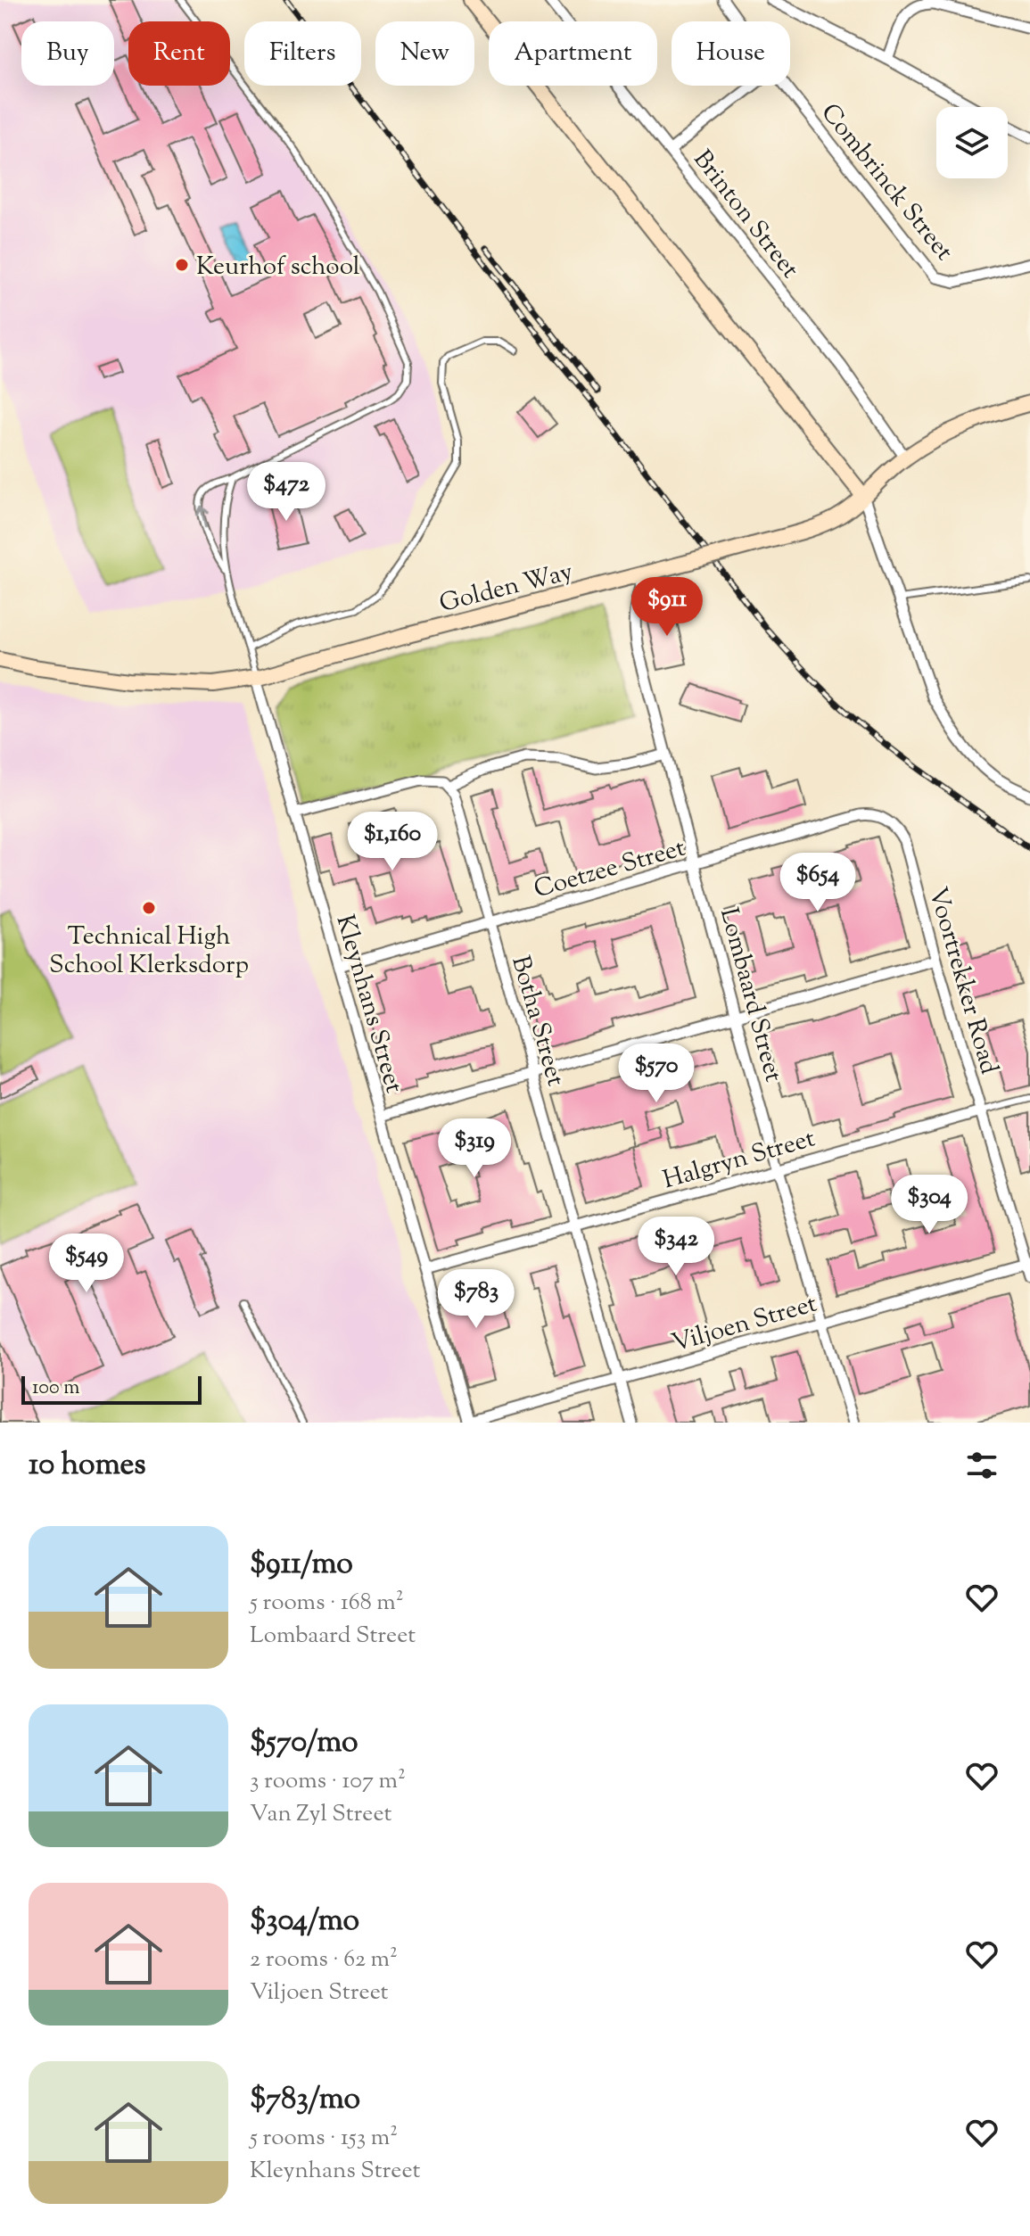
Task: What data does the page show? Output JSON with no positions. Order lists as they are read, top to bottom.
{
  "streets": {
    "street": [
      "Combrinck Street",
      "Brinton Street",
      "Golden Way",
      "Coetzee Street",
      "Voortrekker Road",
      "Lombaard Street",
      "Kleynhans Street",
      "Botha Street",
      "Halgryn Street",
      "Viljoen Street"
    ]
  },
  "crossings": [
    ["Brinton Street", "Golden Way"],
    ["Golden Way", "Lombaard Street"],
    ["Golden Way", "Kleynhans Street"],
    ["Coetzee Street", "Voortrekker Road"],
    ["Coetzee Street", "Lombaard Street"],
    ["Coetzee Street", "Kleynhans Street"],
    ["Coetzee Street", "Botha Street"],
    ["Voortrekker Road", "Halgryn Street"],
    ["Voortrekker Road", "Viljoen Street"],
    ["Lombaard Street", "Halgryn Street"],
    ["Lombaard Street", "Viljoen Street"],
    ["Kleynhans Street", "Halgryn Street"],
    ["Kleynhans Street", "Viljoen Street"],
    ["Botha Street", "Halgryn Street"],
    ["Botha Street", "Viljoen Street"]
  ],
  "places": ["Keurhof school", "Technical High School Klerksdorp"],
  "scale_bar": "100 m",
  "page": {
    "chip": [
      "Buy",
      "Rent",
      "Filters",
      "New",
      "Apartment",
      "House"
    ],
    "price": [
      "$472",
      "$911",
      "$1,160",
      "$654",
      "$570",
      "$319",
      "$304",
      "$342",
      "$549",
      "$783"
    ],
    "scale": "100 m",
    "heading": "10 homes",
    "list": [
      {
        "name": "$911/mo",
        "note": "5 rooms · 168 m² · Lombaard Street"
      },
      {
        "name": "$570/mo",
        "note": "3 rooms · 107 m² · Van Zyl Street"
      },
      {
        "name": "$304/mo",
        "note": "2 rooms · 62 m² · Viljoen Street"
      },
      {
        "name": "$783/mo",
        "note": "5 rooms · 153 m² · Kleynhans Street"
      }
    ]
  }
}
